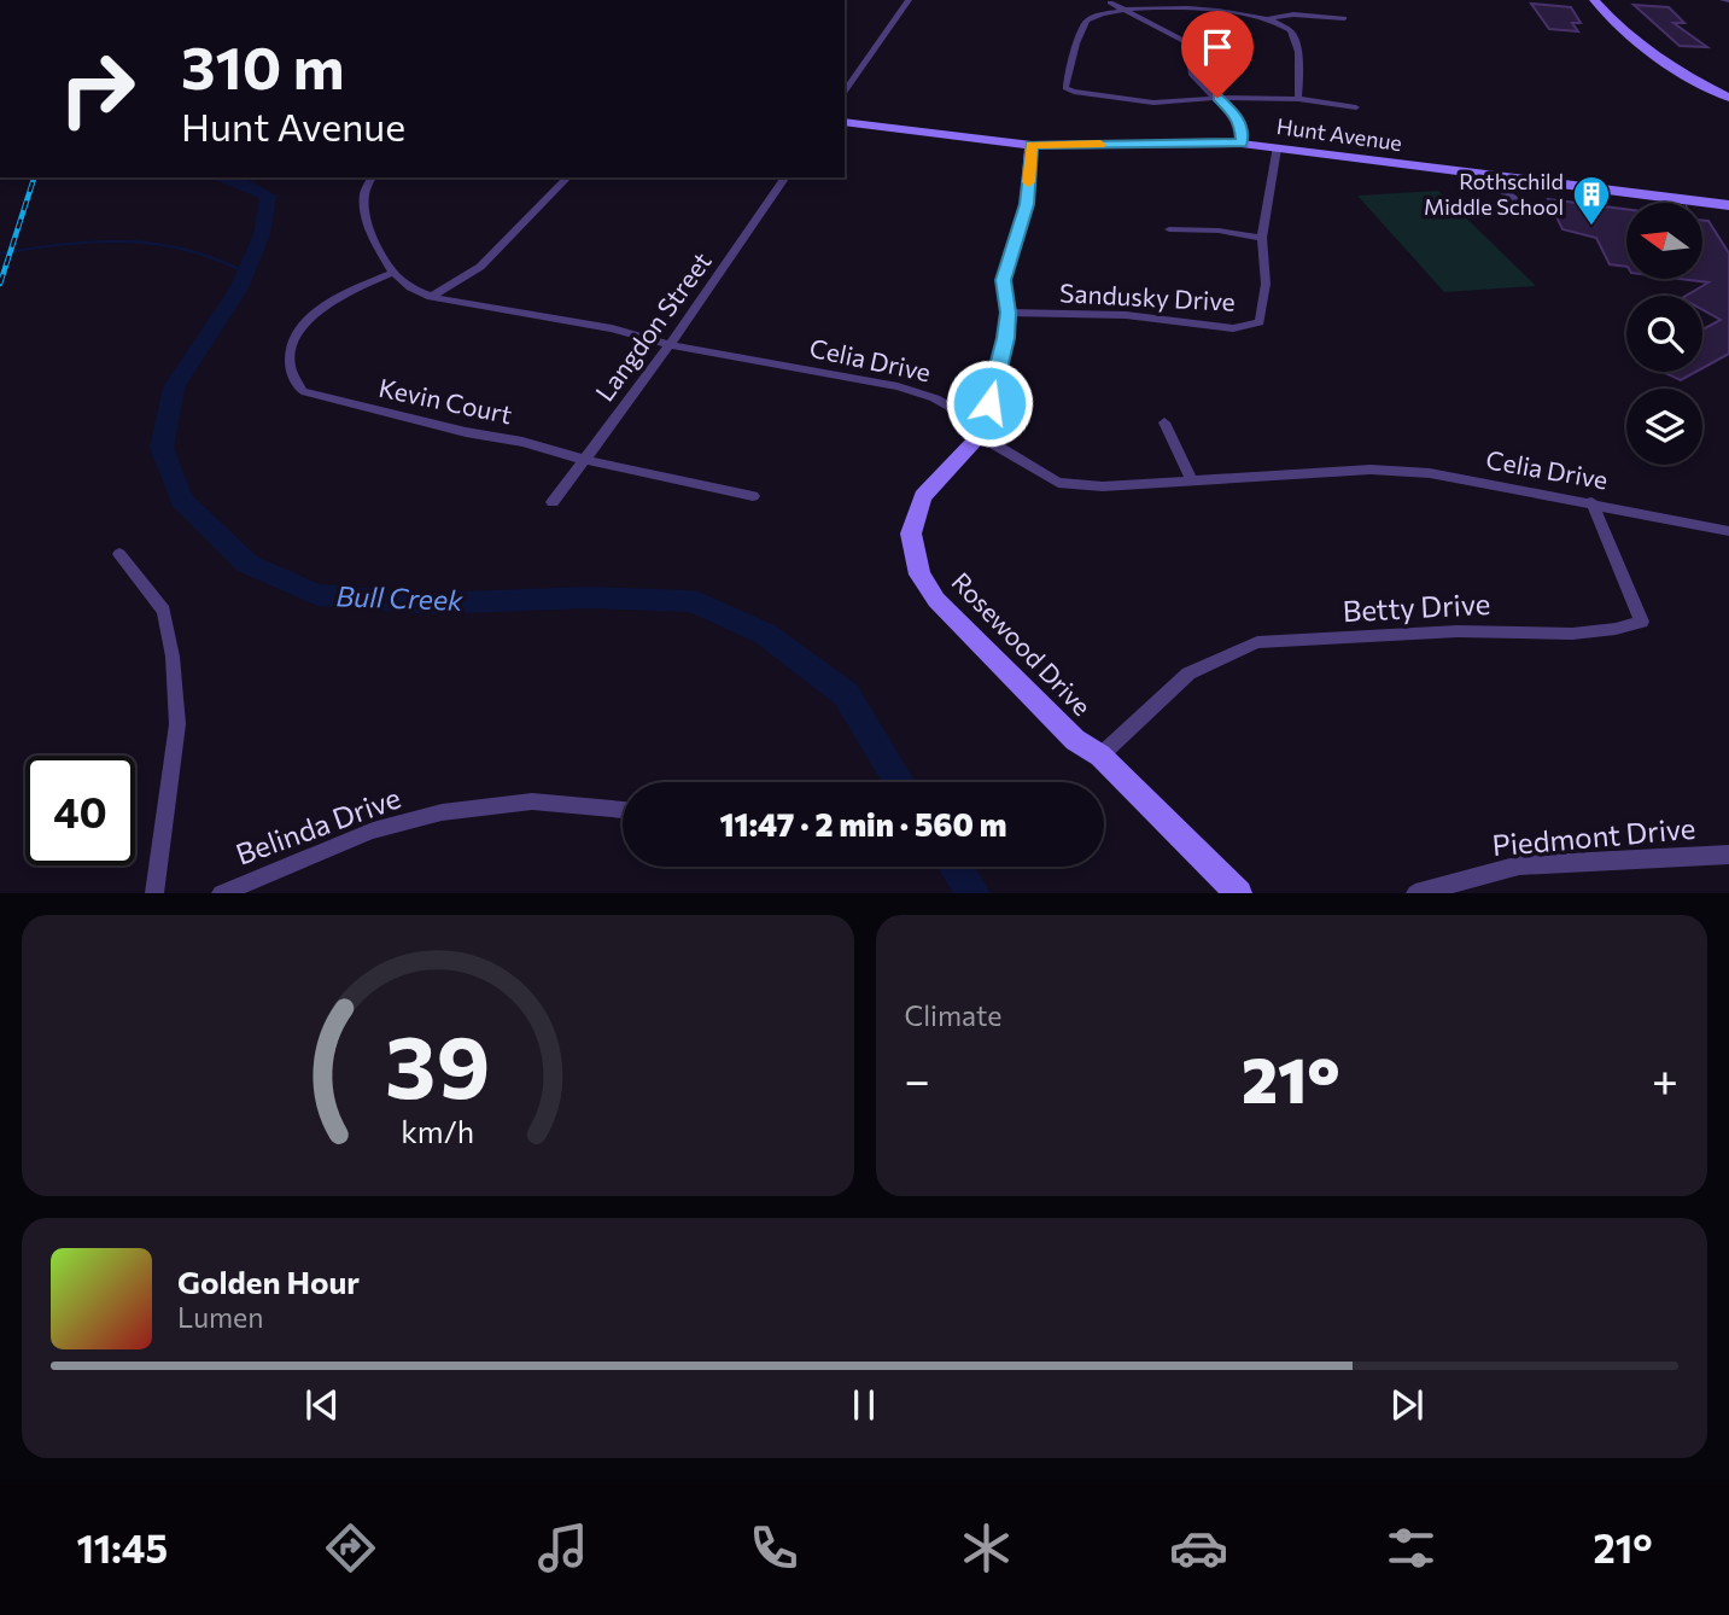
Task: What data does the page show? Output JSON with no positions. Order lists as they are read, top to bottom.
{
  "streets": {
    "street": [
      "Hunt Avenue",
      "Sandusky Drive",
      "Langdon Street",
      "Celia Drive",
      "Kevin Court",
      "Betty Drive",
      "Rosewood Drive",
      "Belinda Drive",
      "Piedmont Drive"
    ]
  },
  "crossings": [
    ["Hunt Avenue", "Sandusky Drive"],
    ["Hunt Avenue", "Rosewood Drive"],
    ["Sandusky Drive", "Rosewood Drive"],
    ["Langdon Street", "Celia Drive"],
    ["Langdon Street", "Kevin Court"],
    ["Celia Drive", "Kevin Court"],
    ["Celia Drive", "Betty Drive"],
    ["Celia Drive", "Rosewood Drive"],
    ["Betty Drive", "Rosewood Drive"]
  ],
  "water": ["Bull Creek"],
  "places": {
    "building": ["Rothschild Middle School"]
  },
  "north": "left",
  "page": {
    "turn": ["310 m", "Hunt Avenue"],
    "limit": "40",
    "trip": "11:47 · 2 min · 560 m",
    "tile": "Climate",
    "heat": ["−", "21°", "+"],
    "song": ["Golden Hour", "Lumen"],
    "tabs": ["11:45", "21°"],
    "gauge": ["39", "km/h"]
  }
}
